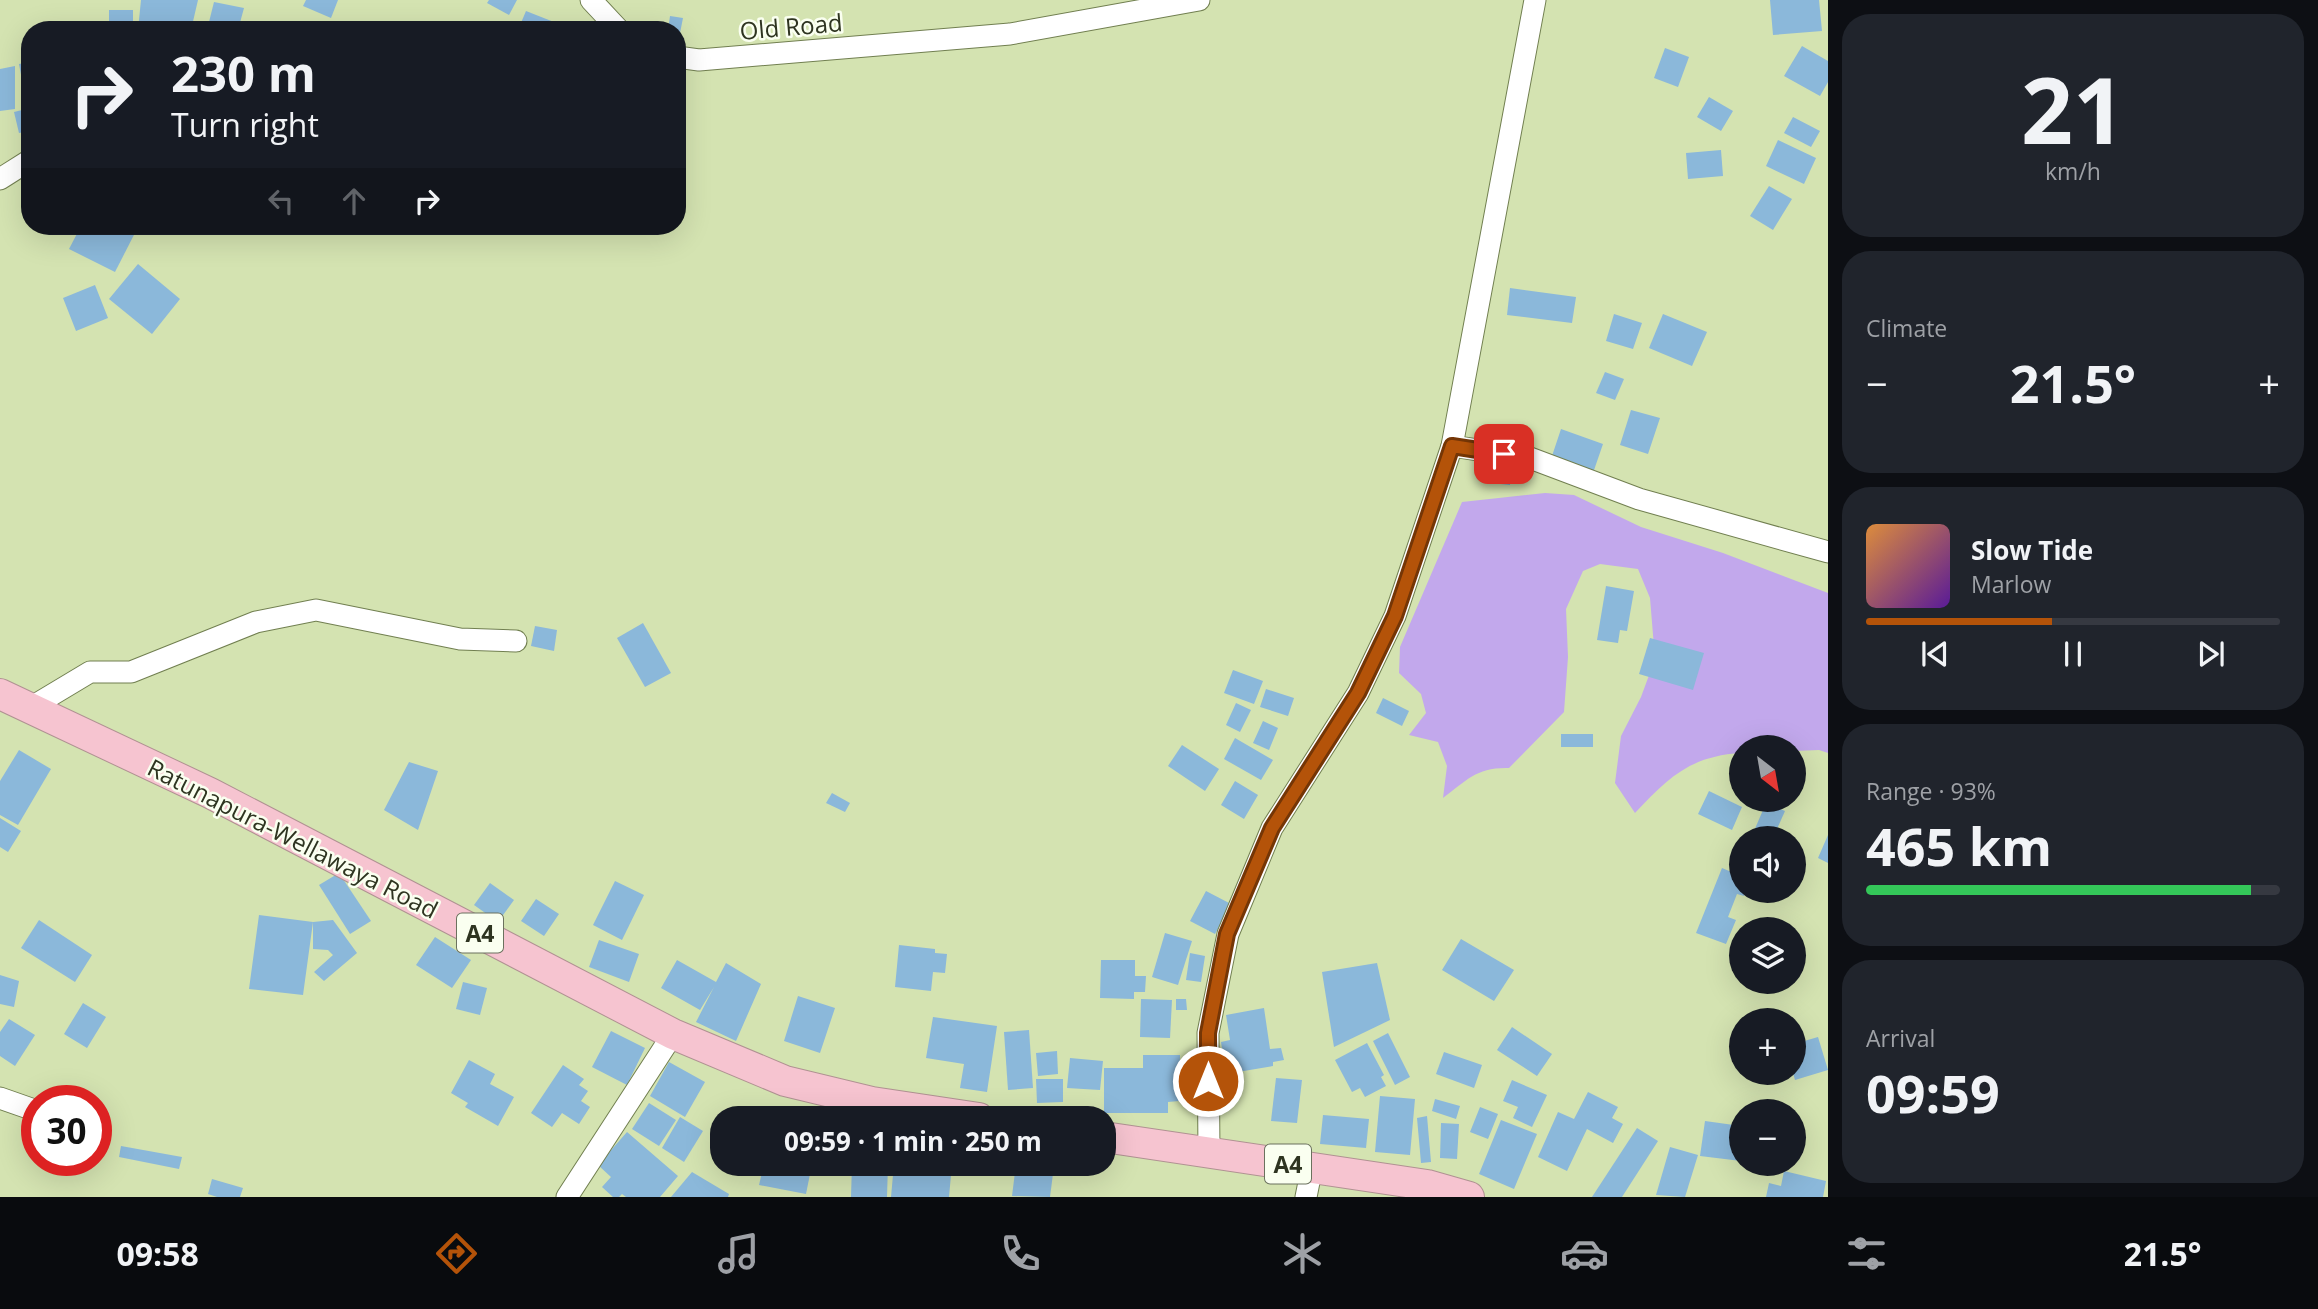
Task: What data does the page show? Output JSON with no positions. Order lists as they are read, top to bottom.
{
  "streets": {
    "highway": ["Ratunapura-Wellawaya Road", "A4"],
    "street": ["Old Road"]
  },
  "north": "bottom right",
  "page": {
    "tile": [
      ["21", "km/h"],
      "Climate",
      ["Range · 93%", "465 km"],
      ["Arrival", "09:59"]
    ],
    "turn": ["230 m", "Turn right"],
    "heat": ["−", "21.5°", "+"],
    "song": ["Slow Tide", "Marlow"],
    "map_buttons": ["+", "−"],
    "limit": "30",
    "trip": "09:59 · 1 min · 250 m",
    "tabs": ["09:58", "21.5°"]
  }
}
